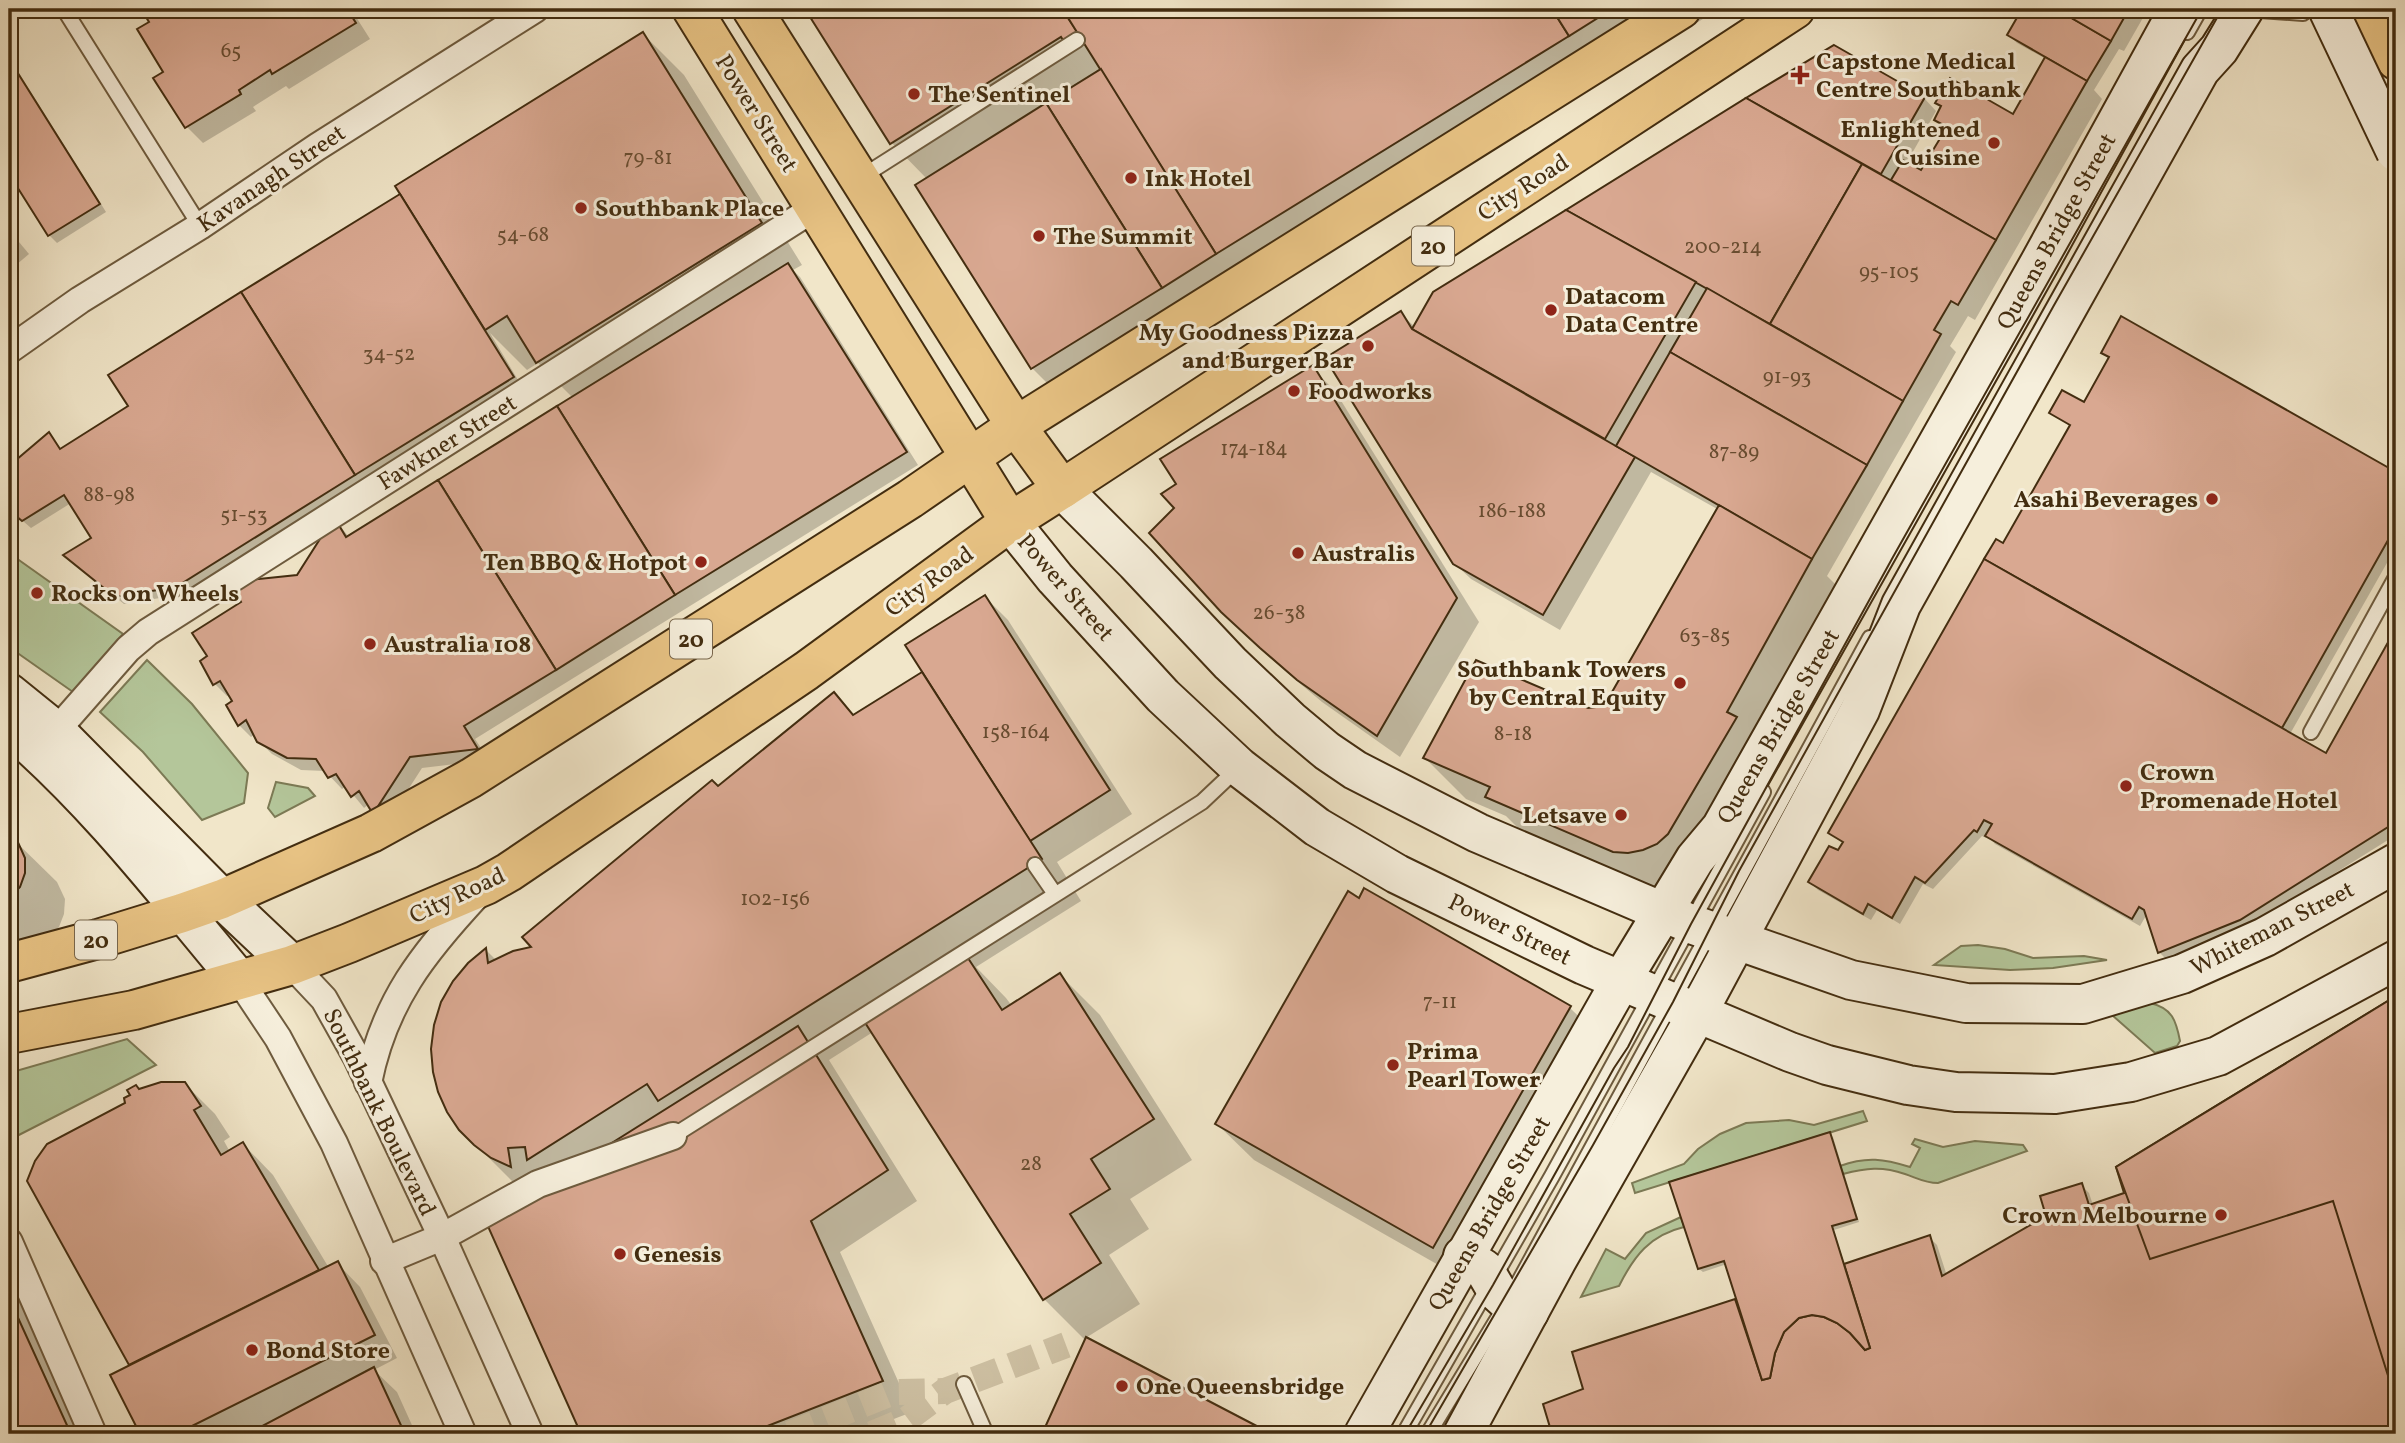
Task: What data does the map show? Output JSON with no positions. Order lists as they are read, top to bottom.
{
  "streets": {
    "main road": [
      "Power Street",
      "City Road",
      "20",
      "Fawkner Street"
    ],
    "street": [
      "Kavanagh Street",
      "Queens Bridge Street",
      "Whiteman Street",
      "Southbank Boulevard"
    ]
  },
  "crossings": [
    ["Power Street", "City Road"],
    ["Power Street", "Queens Bridge Street"],
    ["Power Street", "20"],
    ["Power Street", "Fawkner Street"],
    ["Power Street", "Whiteman Street"],
    ["City Road", "Southbank Boulevard"],
    ["Queens Bridge Street", "Whiteman Street"],
    ["20", "Southbank Boulevard"],
    ["Fawkner Street", "Southbank Boulevard"]
  ],
  "places": {
    "health": ["Capstone Medical Centre Southbank"],
    "other": [
      "The Sentinel",
      "Enlightened Cuisine",
      "Ink Hotel",
      "Southbank Place",
      "The Summit",
      "Datacom Data Centre",
      "My Goodness Pizza and Burger Bar",
      "Foodworks",
      "Asahi Beverages",
      "Australis",
      "Ten BBQ & Hotpot",
      "Rocks on Wheels",
      "Australia 108",
      "Southbank Towers by Central Equity",
      "Crown Promenade Hotel",
      "Letsave",
      "Prima Pearl Tower",
      "Crown Melbourne",
      "Genesis",
      "Bond Store",
      "One Queensbridge"
    ]
  },
  "house_numbers": [
    "65",
    "79-81",
    "54-68",
    "200-214",
    "95-105",
    "34-52",
    "91-93",
    "174-184",
    "87-89",
    "88-98",
    "186-188",
    "51-53",
    "26-38",
    "63-85",
    "158-164",
    "8-18",
    "102-156",
    "7-11",
    "28"
  ]
}
